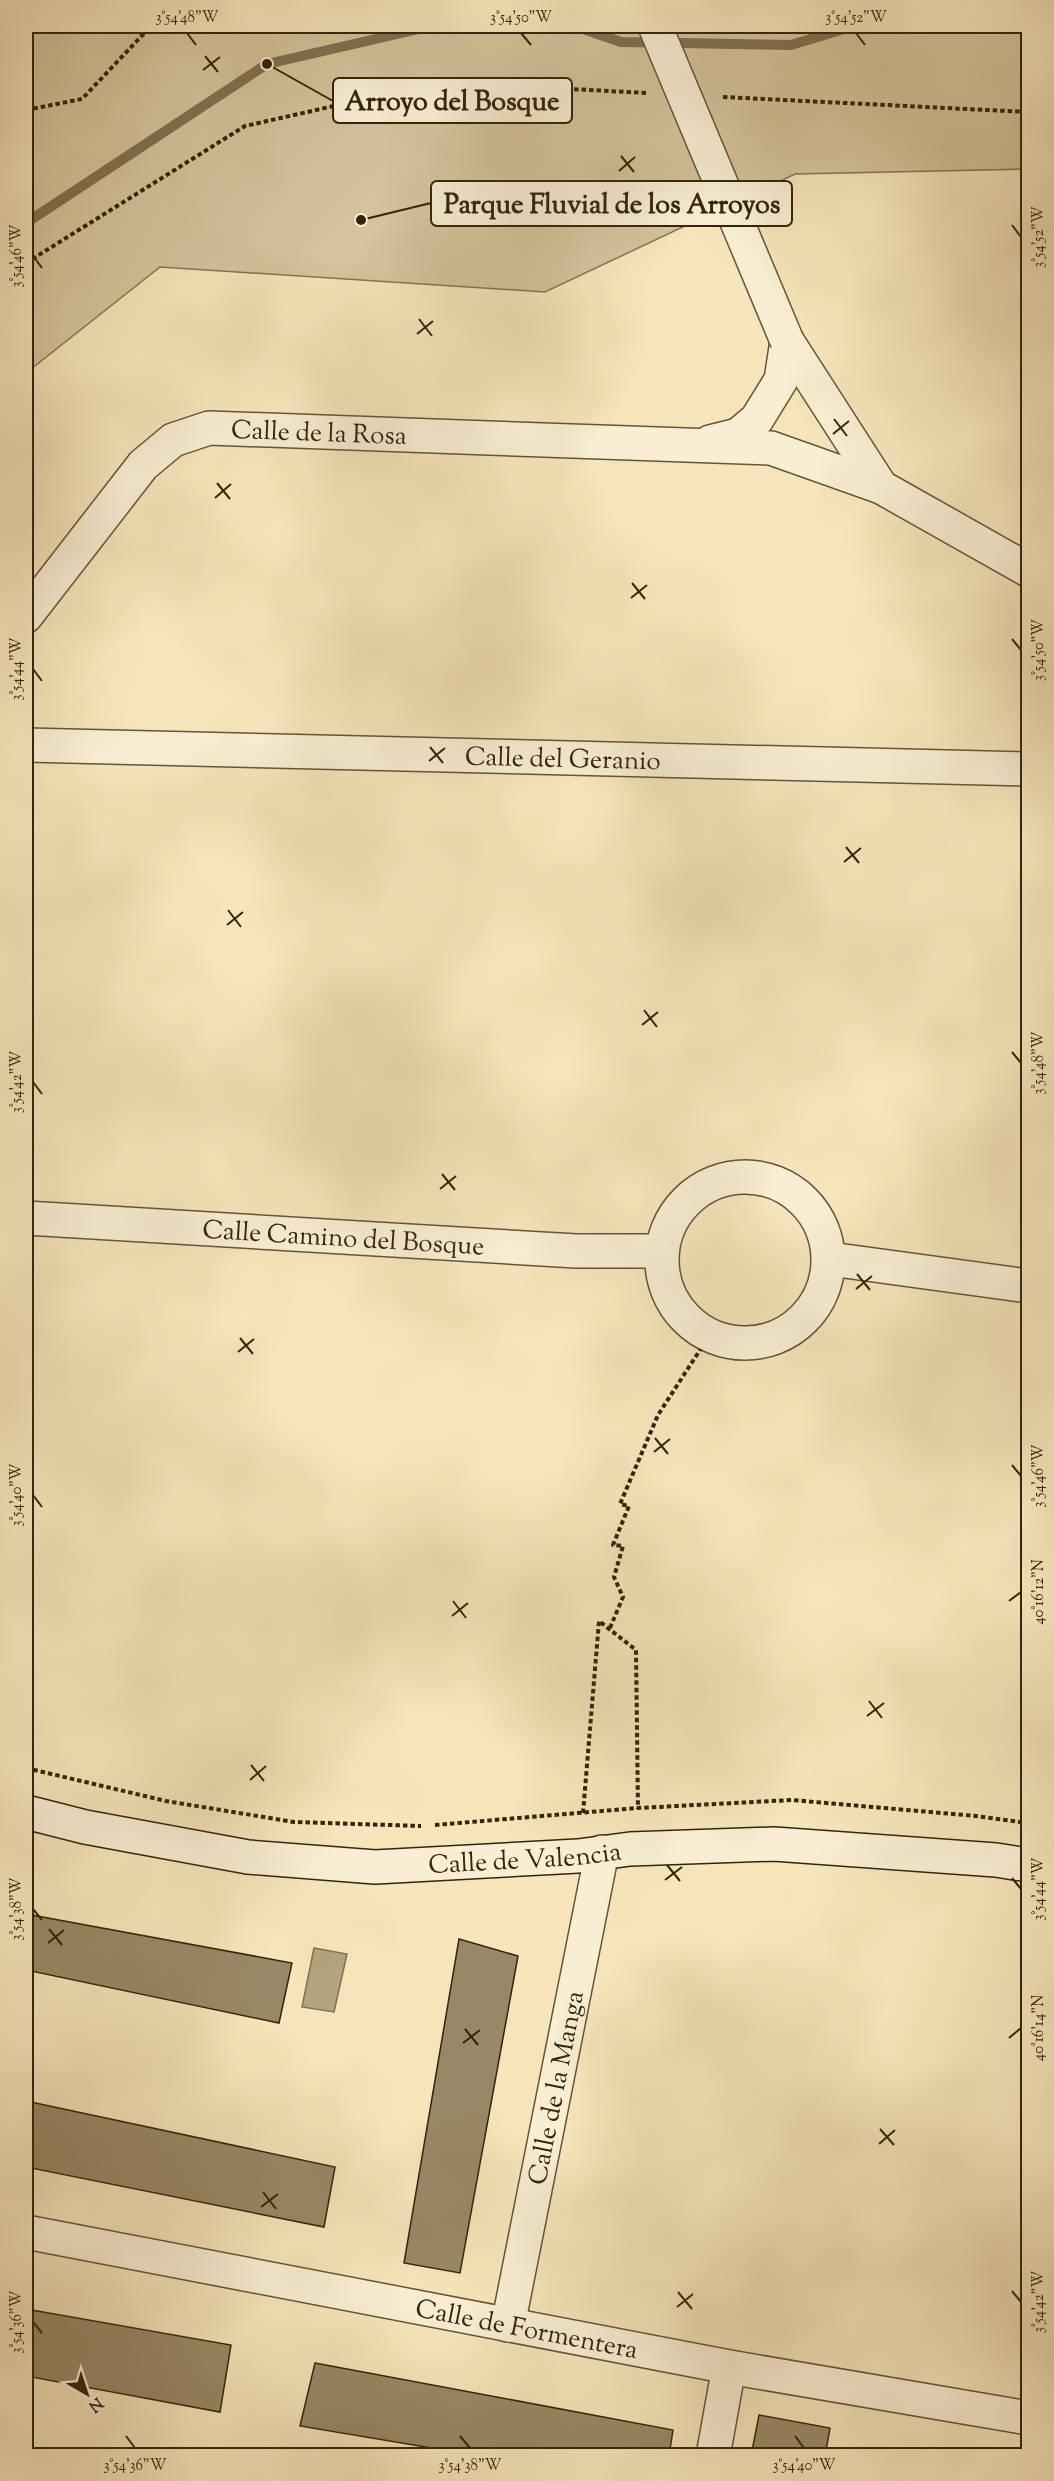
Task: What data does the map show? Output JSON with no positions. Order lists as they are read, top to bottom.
{
  "streets": {
    "street": [
      "Calle de la Rosa",
      "Calle del Geranio",
      "Calle Camino del Bosque",
      "Calle de Valencia",
      "Calle de la Manga",
      "Calle de Formentera"
    ]
  },
  "crossings": [
    ["Calle de Valencia", "Calle de la Manga"],
    ["Calle de la Manga", "Calle de Formentera"]
  ],
  "places": ["Arroyo del Bosque", "Parque Fluvial de los Arroyos"],
  "north": "bottom right",
  "coordinates": [
    "3°54'48\"W",
    "3°54'50\"W",
    "3°54'52\"W",
    "3°54'46\"W",
    "3°54'44\"W",
    "3°54'42\"W",
    "3°54'40\"W",
    "40°16'12\"N",
    "3°54'38\"W",
    "40°16'14\"N",
    "3°54'36\"W"
  ]
}
